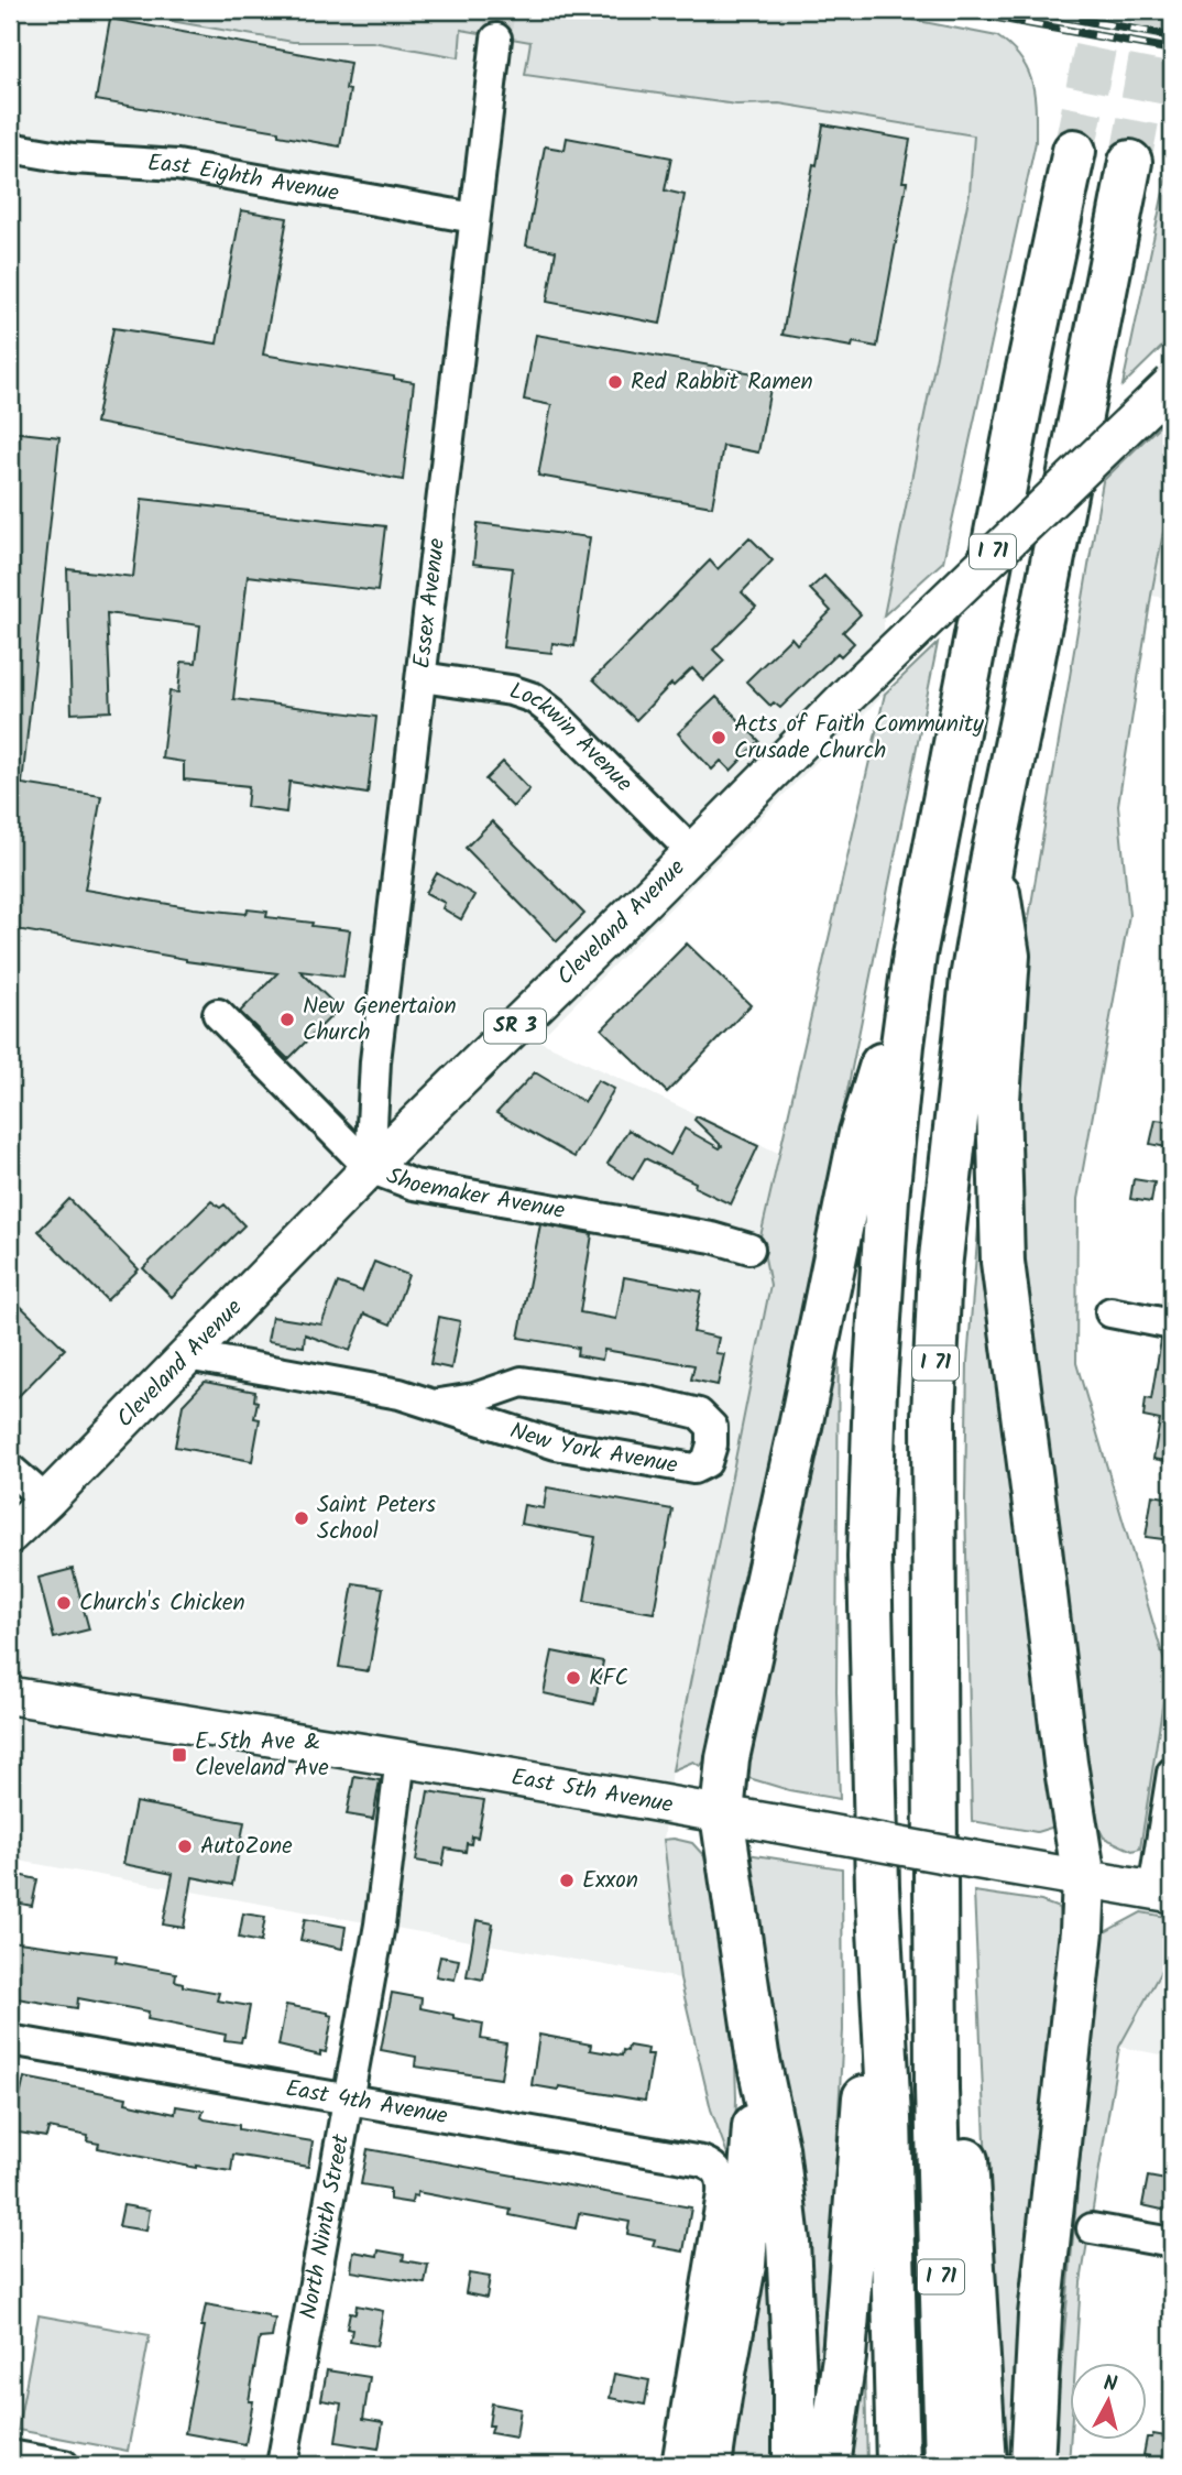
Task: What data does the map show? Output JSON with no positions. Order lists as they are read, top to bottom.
{
  "streets": {
    "highway": ["I 71"],
    "main road": ["Cleveland Avenue", "SR 3", "East 5th Avenue"],
    "street": [
      "East Eighth Avenue",
      "Essex Avenue",
      "Lockwin Avenue",
      "Shoemaker Avenue",
      "New York Avenue",
      "East 4th Avenue",
      "North Ninth Street"
    ]
  },
  "crossings": [
    ["East Eighth Avenue", "Essex Avenue"],
    ["Essex Avenue", "Lockwin Avenue"],
    ["Essex Avenue", "Cleveland Avenue"],
    ["Essex Avenue", "Shoemaker Avenue"],
    ["Lockwin Avenue", "Cleveland Avenue"],
    ["Cleveland Avenue", "Shoemaker Avenue"],
    ["Cleveland Avenue", "New York Avenue"],
    ["East 5th Avenue", "North Ninth Street"],
    ["East 4th Avenue", "North Ninth Street"]
  ],
  "places": {
    "other": [
      "Red Rabbit Ramen",
      "Acts of Faith Community Crusade Church",
      "New Genertaion Church",
      "Saint Peters School",
      "Church's Chicken",
      "KFC",
      "AutoZone",
      "Exxon"
    ],
    "transit": ["E 5th Ave & Cleveland Ave"]
  },
  "north": "top"
}
